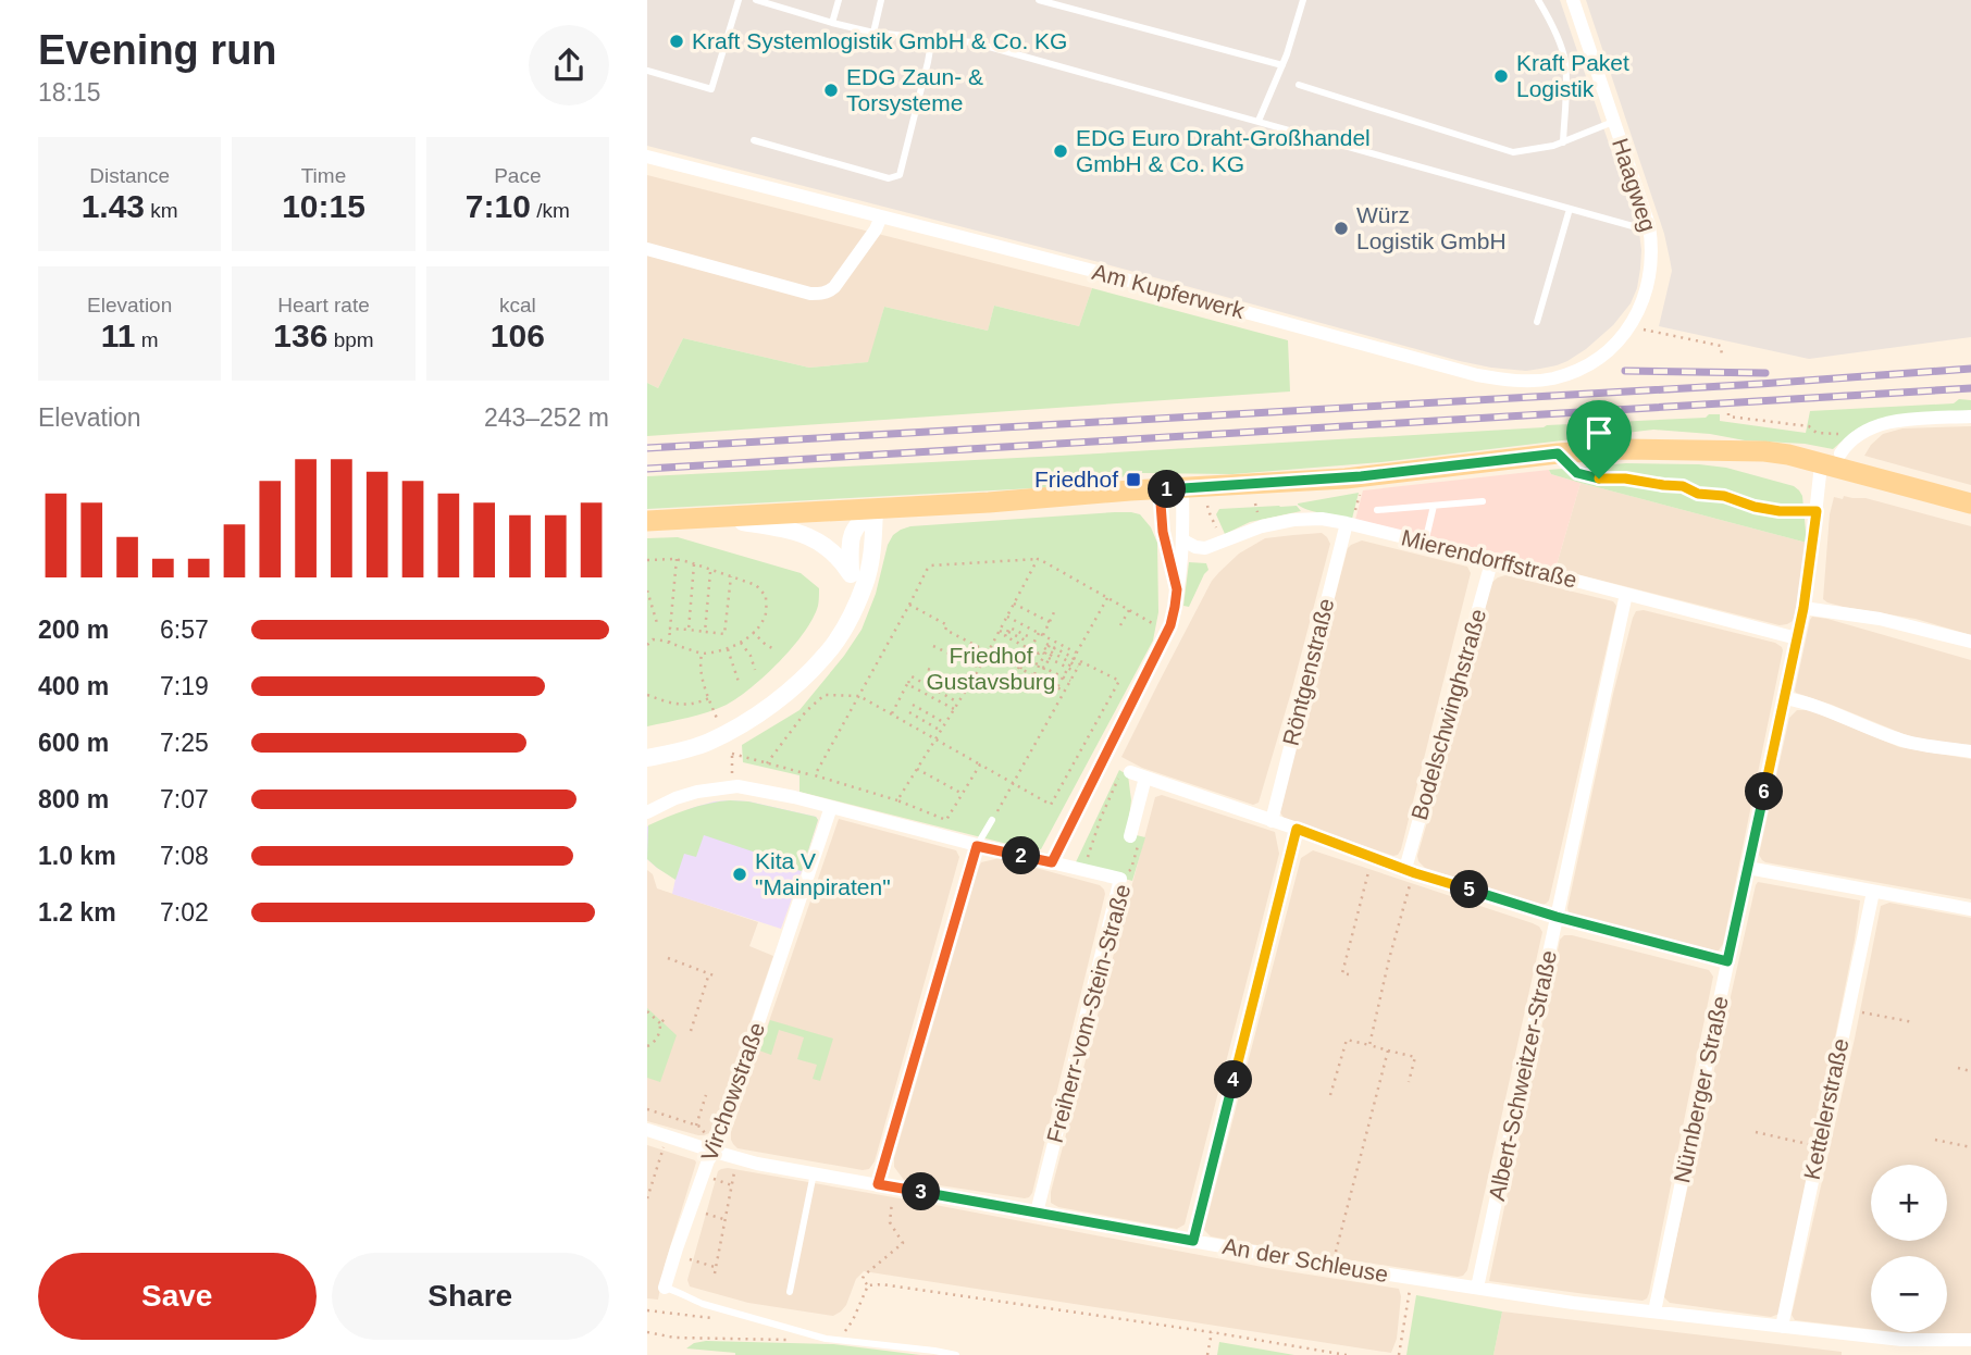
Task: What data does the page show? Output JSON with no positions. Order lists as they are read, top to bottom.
{
  "streets": {
    "street": [
      "Haagweg",
      "Am Kupferwerk",
      "Mierendorffstraße",
      "Röntgenstraße",
      "Bodelschwinghstraße",
      "Freiherr-vom-Stein-Straße",
      "Albert-Schweitzer-Straße",
      "Nürnberger Straße",
      "Virchowstraße",
      "Kettelerstraße",
      "An der Schleuse"
    ]
  },
  "crossings": [
    ["Haagweg", "Am Kupferwerk"],
    ["Mierendorffstraße", "Röntgenstraße"],
    ["Mierendorffstraße", "Bodelschwinghstraße"],
    ["Mierendorffstraße", "Albert-Schweitzer-Straße"],
    ["Mierendorffstraße", "Nürnberger Straße"],
    ["Freiherr-vom-Stein-Straße", "An der Schleuse"],
    ["Albert-Schweitzer-Straße", "An der Schleuse"],
    ["Nürnberger Straße", "An der Schleuse"],
    ["Virchowstraße", "An der Schleuse"],
    ["Kettelerstraße", "An der Schleuse"]
  ],
  "parks": ["Friedhof Gustavsburg"],
  "places": {
    "other": [
      "Kraft Systemlogistik GmbH & Co. KG",
      "Kraft Paket Logistik",
      "EDG Zaun- & Torsysteme",
      "EDG Euro Draht-Großhandel GmbH & Co. KG",
      "Würz Logistik GmbH",
      "Kita V \"Mainpiraten\""
    ],
    "transit": ["Friedhof"]
  },
  "page": {
    "heading": ["Evening run", "18:15"],
    "stats": [
      ["Distance", "1.43 km"],
      ["Time", "10:15"],
      ["Pace", "7:10 /km"],
      ["Elevation", "11 m"],
      ["Heart rate", "136 bpm"],
      ["kcal", "106"]
    ],
    "chart": ["Elevation", "243–252 m"],
    "pins": [
      "1",
      "6",
      "2",
      "5",
      "4",
      "3"
    ],
    "list": [
      {
        "name": "200 m",
        "note": "6:57"
      },
      {
        "name": "400 m",
        "note": "7:19"
      },
      {
        "name": "600 m",
        "note": "7:25"
      },
      {
        "name": "800 m",
        "note": "7:07"
      },
      {
        "name": "1.0 km",
        "note": "7:08"
      },
      {
        "name": "1.2 km",
        "note": "7:02"
      }
    ],
    "map_buttons": ["+", "−"],
    "buttons": ["Save", "Share"]
  }
}
